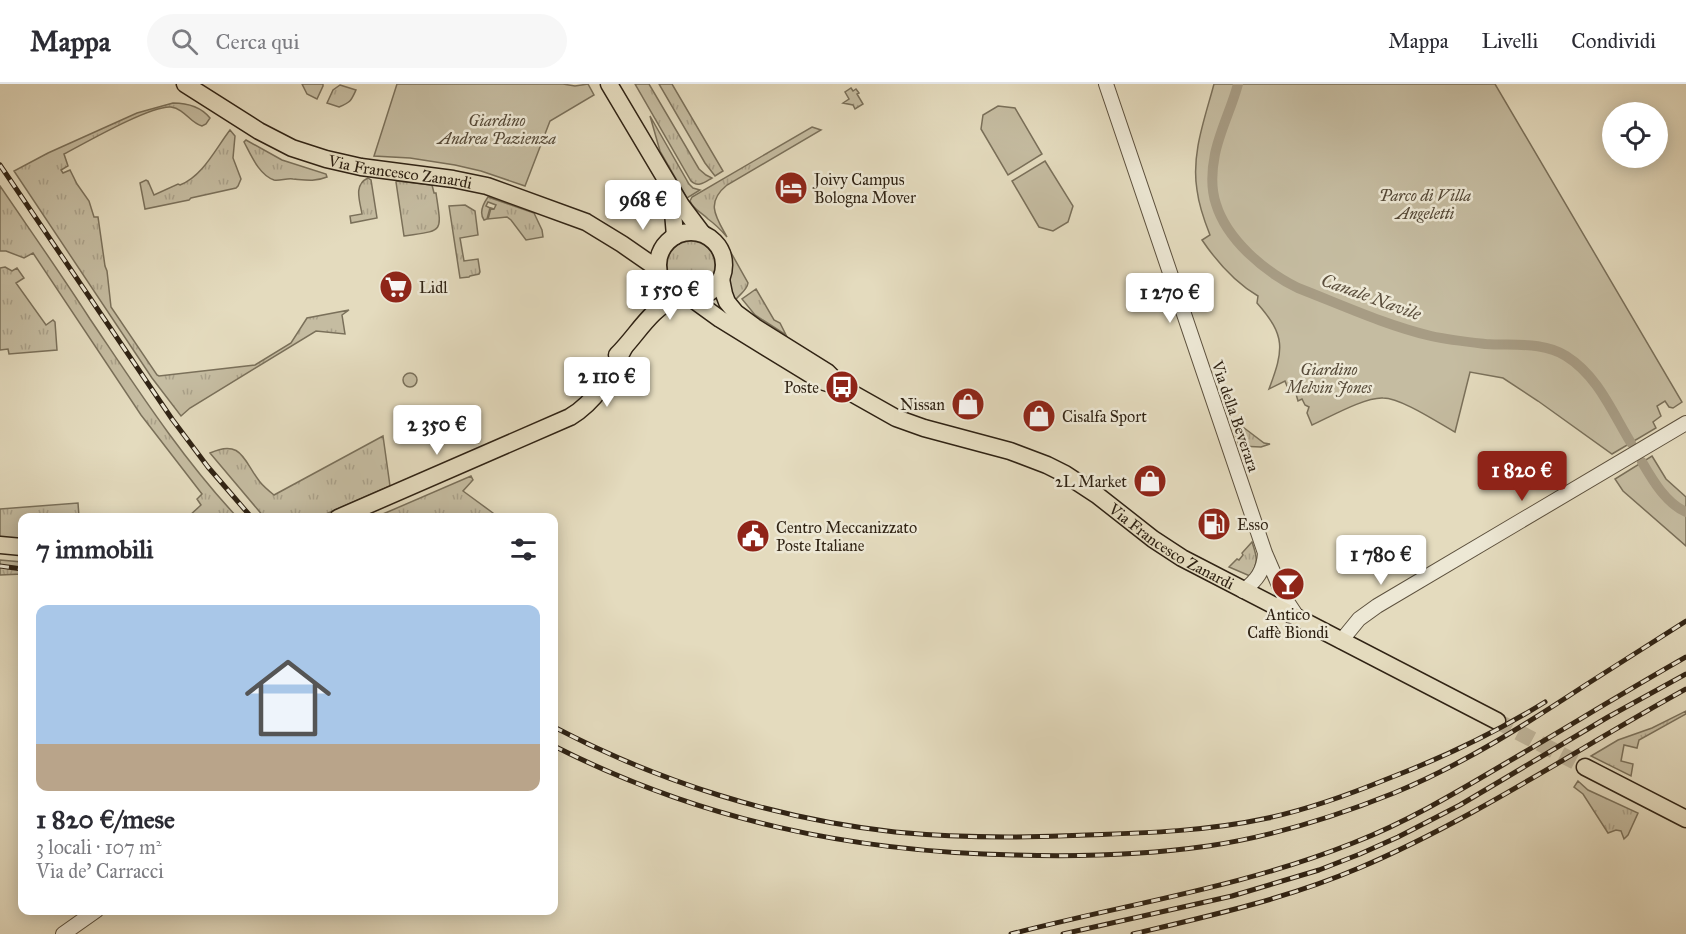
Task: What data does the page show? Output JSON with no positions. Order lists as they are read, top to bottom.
{
  "streets": {
    "main road": ["Via Francesco Zanardi"],
    "street": ["Via della Beverara"]
  },
  "crossings": [
    ["Via Francesco Zanardi", "Via della Beverara"]
  ],
  "water": ["Canale Navile"],
  "parks": ["Giardino Andrea Pazienza", "Parco di Villa Angeletti", "Giardino Melvin Jones"],
  "places": {
    "hotel": ["Joivy Campus Bologna Mover"],
    "supermarket": ["Lidl"],
    "bus stop": ["Poste"],
    "shop": ["Nissan", "Cisalfa Sport", "2L Market"],
    "fuel station": ["Esso"],
    "public building": ["Centro Meccanizzato Poste Italiane"],
    "bar": ["Antico Caffè Biondi"]
  },
  "page": {
    "header": "Mappa",
    "search": "Cerca qui",
    "nav": ["Mappa", "Livelli", "Condividi"],
    "price": [
      "968 €",
      "1 550 €",
      "1 270 €",
      "2 110 €",
      "2 350 €",
      "1 820 €",
      "1 780 €"
    ],
    "heading": "7 immobili",
    "list": [
      {
        "name": "1 820 €/mese",
        "note": "3 locali · 107 m² · Via de' Carracci"
      }
    ]
  }
}
